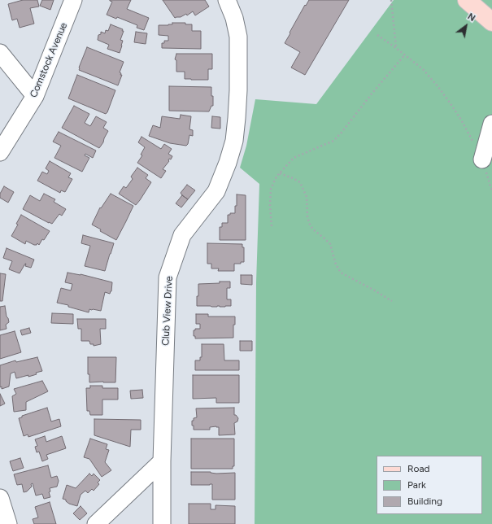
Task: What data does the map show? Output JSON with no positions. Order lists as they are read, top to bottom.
{
  "streets": {
    "street": ["Comstock Avenue", "Club View Drive"]
  },
  "legend": ["Road", "Park", "Building"],
  "north": "top right"
}
